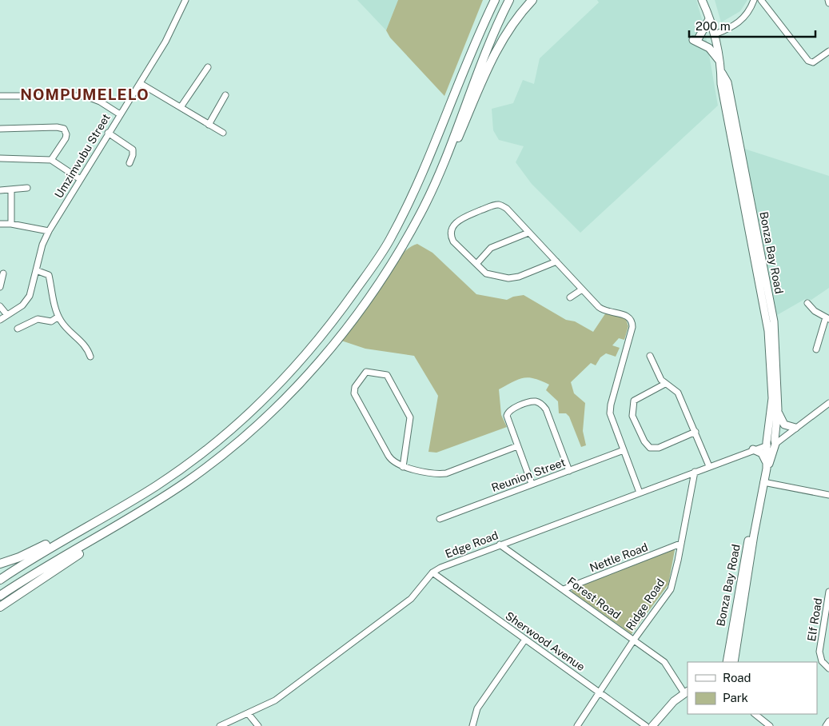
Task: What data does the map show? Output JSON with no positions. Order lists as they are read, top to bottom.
{
  "streets": {
    "main road": ["Bonza Bay Road"],
    "street": [
      "Umzimvubu Street",
      "Reunion Street",
      "Edge Road",
      "Nettle Road",
      "Forest Road",
      "Ridge Road",
      "Elf Road",
      "Sherwood Avenue"
    ]
  },
  "crossings": [
    ["Bonza Bay Road", "Edge Road"],
    ["Edge Road", "Forest Road"],
    ["Edge Road", "Ridge Road"],
    ["Edge Road", "Sherwood Avenue"],
    ["Nettle Road", "Forest Road"],
    ["Nettle Road", "Ridge Road"],
    ["Forest Road", "Ridge Road"],
    ["Ridge Road", "Sherwood Avenue"]
  ],
  "districts": ["NOMPUMELELO"],
  "legend": ["Road", "Park"],
  "scale_bar": "200 m"
}
